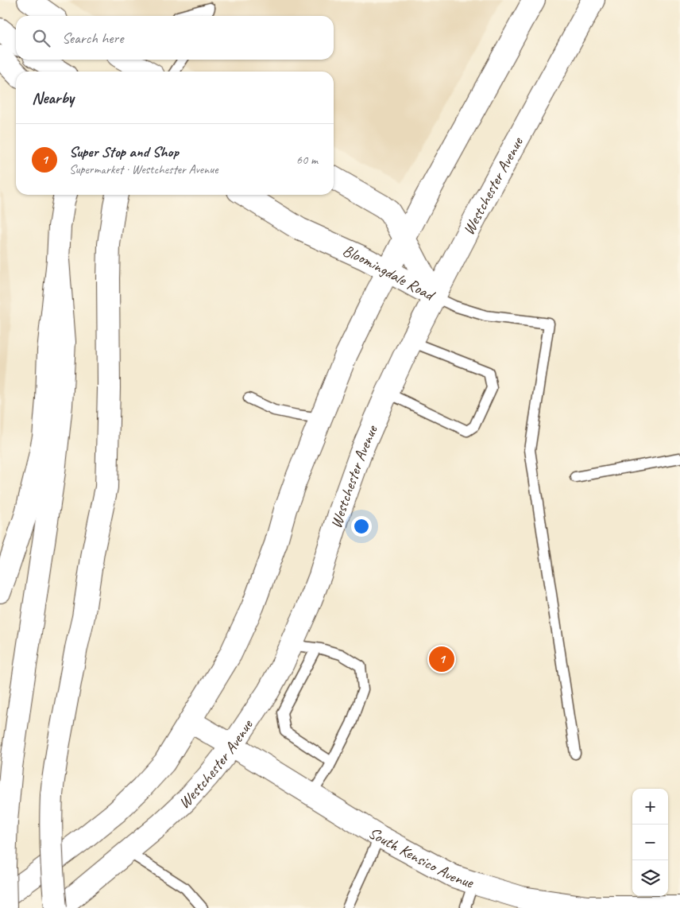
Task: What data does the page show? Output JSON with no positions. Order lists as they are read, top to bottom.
{
  "streets": {
    "main road": ["Westchester Avenue", "Bloomingdale Road", "South Kensico Avenue"]
  },
  "crossings": [
    ["Westchester Avenue", "Bloomingdale Road"],
    ["Westchester Avenue", "South Kensico Avenue"]
  ],
  "page": {
    "search": "Search here",
    "heading": "Nearby",
    "list": [
      {
        "mark": "1",
        "name": "Super Stop and Shop",
        "note": "Supermarket · Westchester Avenue",
        "value": "60 m"
      }
    ],
    "pins": "1",
    "map_buttons": ["+", "−"]
  }
}
